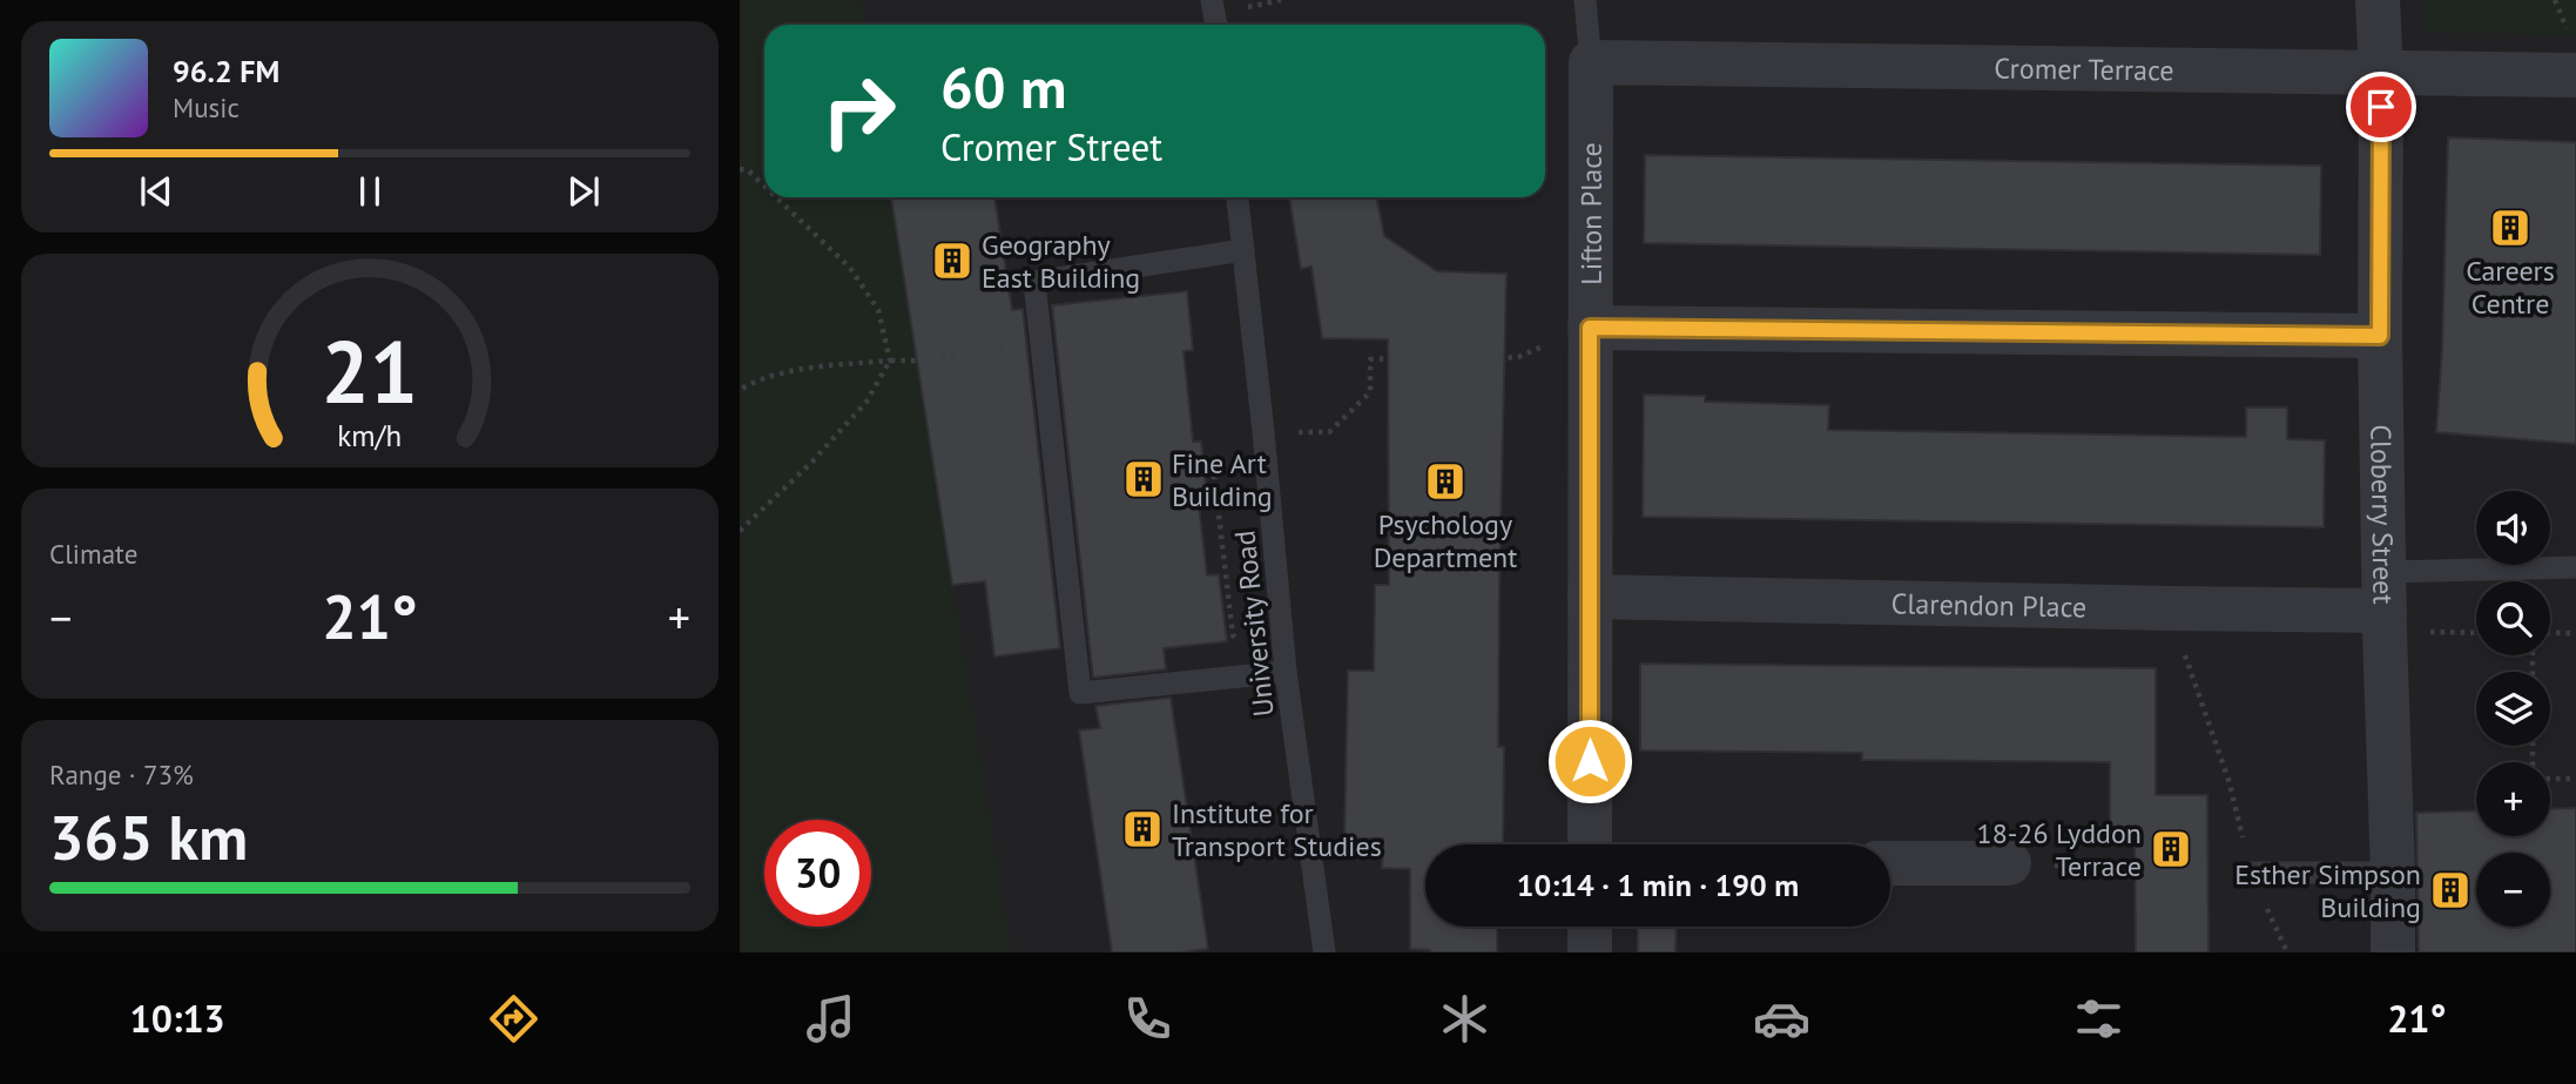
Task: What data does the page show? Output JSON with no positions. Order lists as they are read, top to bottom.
{
  "streets": {
    "street": [
      "Cromer Terrace",
      "Lifton Place",
      "Cloberry Street",
      "Clarendon Place"
    ],
    "lane": ["University Road"]
  },
  "crossings": [
    ["Cromer Terrace", "Lifton Place"],
    ["Cromer Terrace", "Cloberry Street"],
    ["Lifton Place", "Clarendon Place"],
    ["Cloberry Street", "Clarendon Place"]
  ],
  "places": {
    "building": [
      "Careers Centre",
      "Geography East Building",
      "Fine Art Building",
      "Psychology Department",
      "Institute for Transport Studies",
      "18-26 Lyddon Terrace",
      "Esther Simpson Building"
    ]
  },
  "page": {
    "turn": ["60 m", "Cromer Street"],
    "song": ["96.2 FM", "Music"],
    "tile": [
      "Climate",
      ["Range · 73%", "365 km"]
    ],
    "map_buttons": ["+", "−"],
    "heat": ["−", "21°", "+"],
    "limit": "30",
    "trip": "10:14 · 1 min · 190 m",
    "tabs": ["10:13", "21°"],
    "gauge": ["21", "km/h"]
  }
}
